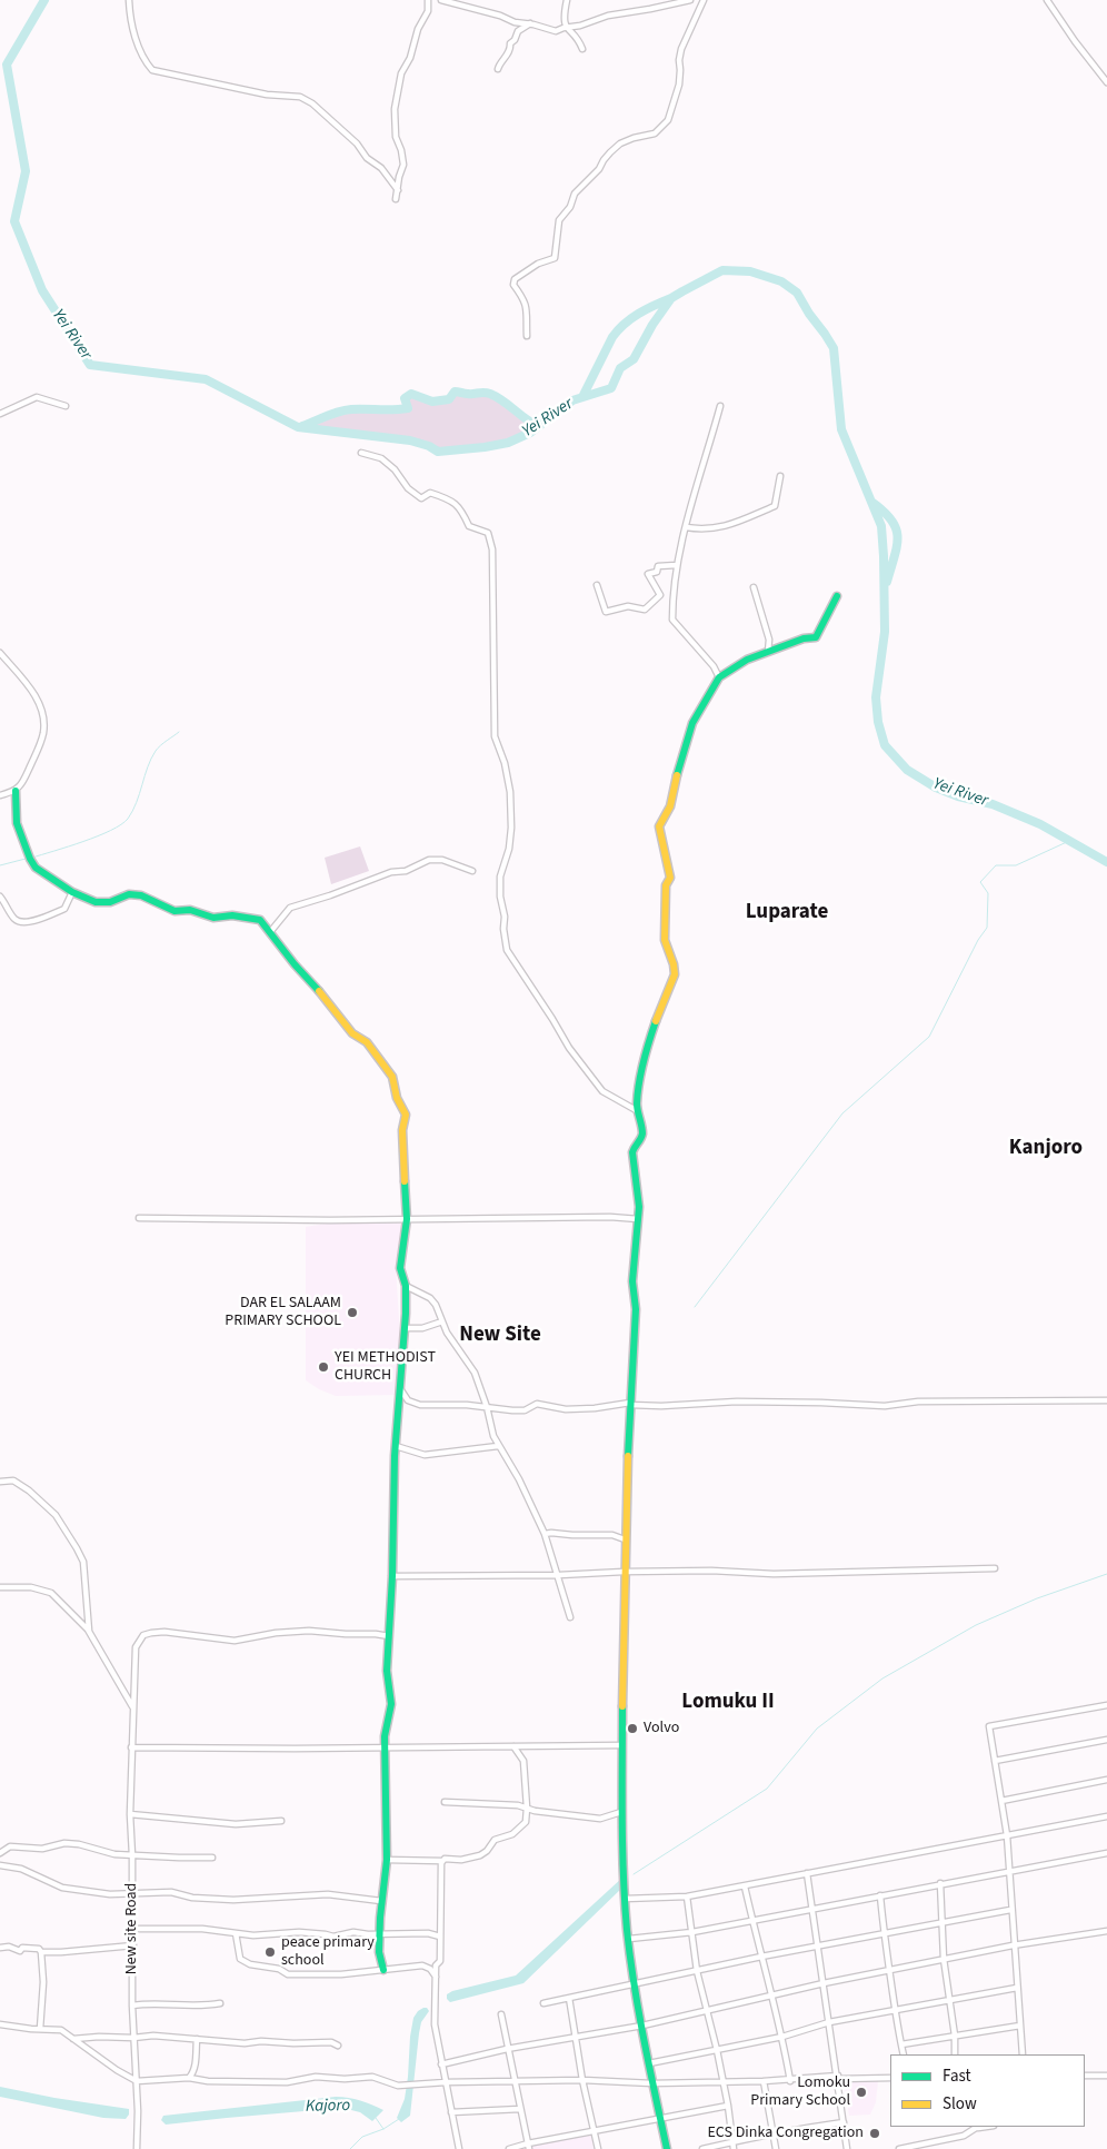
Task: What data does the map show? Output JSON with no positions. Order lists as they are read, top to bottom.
{
  "streets": {
    "street": ["New site Road"]
  },
  "districts": [
    "Luparate",
    "Kanjoro",
    "New Site",
    "Lomuku II"
  ],
  "water": ["Yei River", "Kajoro"],
  "places": [
    "DAR EL SALAAM PRIMARY SCHOOL",
    "YEI METHODIST CHURCH",
    "Volvo",
    "peace primary school",
    "Lomoku Primary School",
    "ECS Dinka Congregation"
  ],
  "legend": ["Fast", "Slow"]
}
